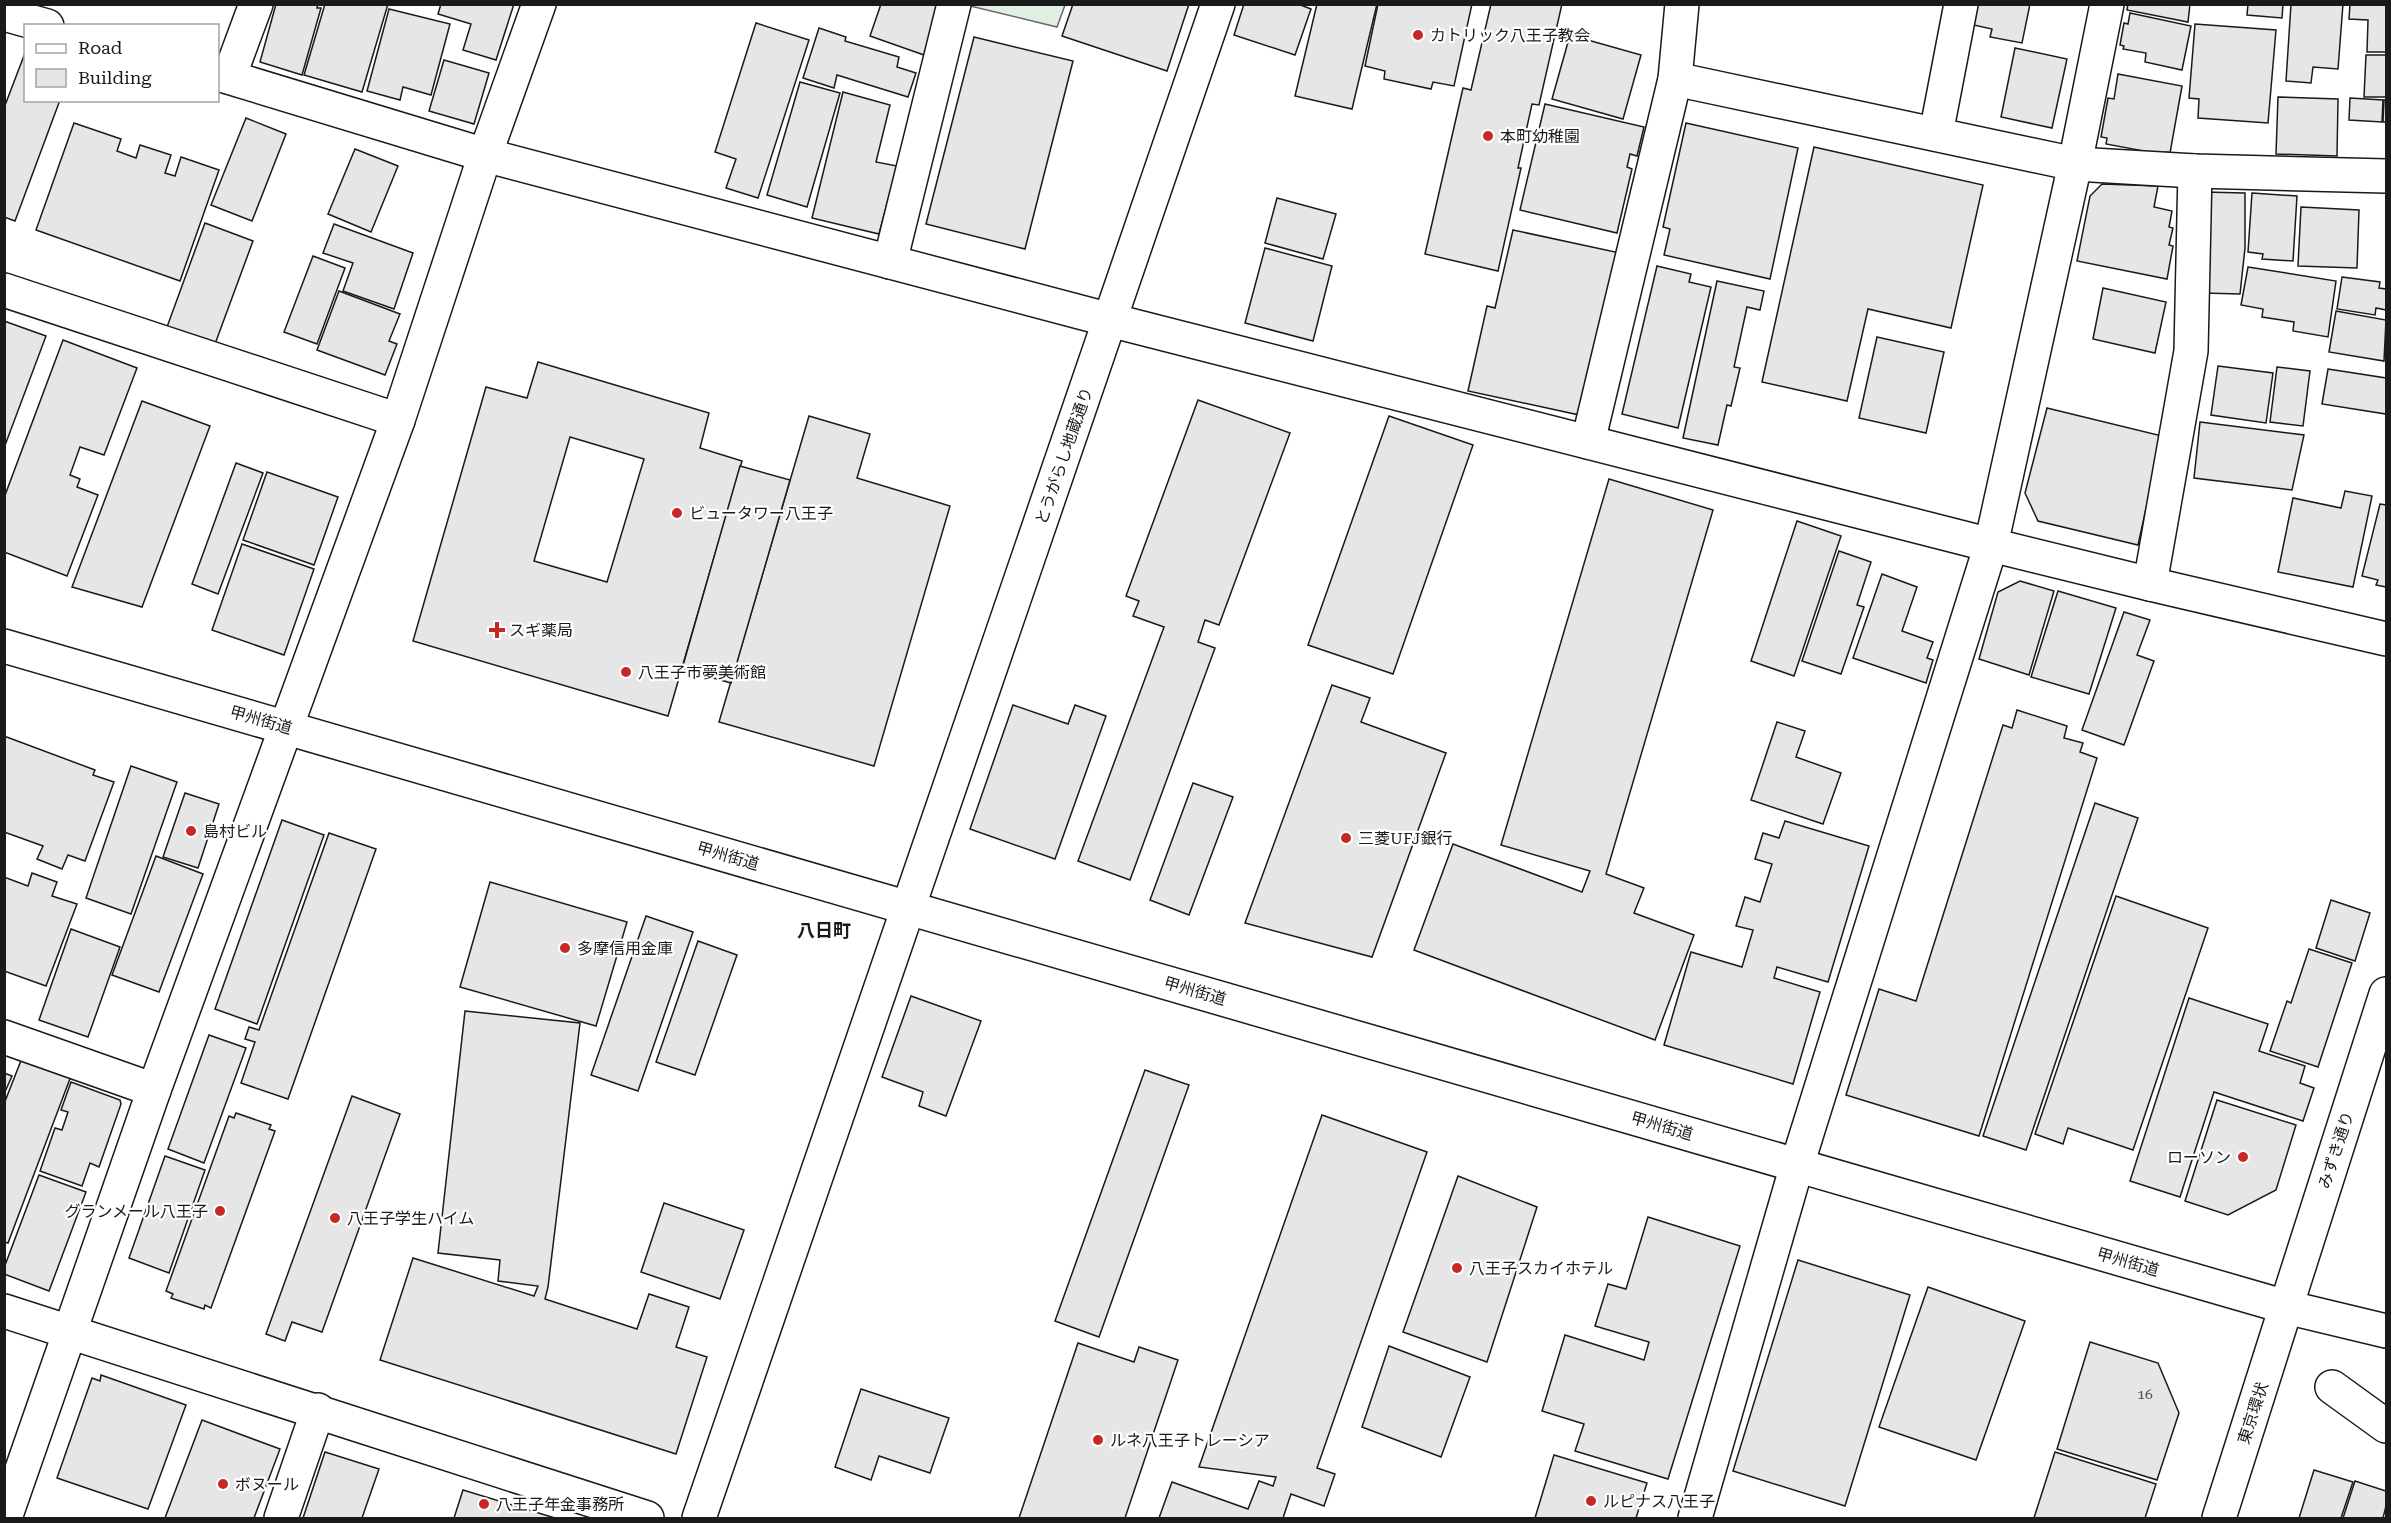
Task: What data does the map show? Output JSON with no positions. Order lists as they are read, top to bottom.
{
  "streets": {
    "main road": [
      "とうがらし地蔵通り",
      "甲州街道",
      "みずき通り",
      "東京環状"
    ]
  },
  "crossings": [
    ["とうがらし地蔵通り", "甲州街道"],
    ["甲州街道", "みずき通り"],
    ["甲州街道", "東京環状"],
    ["みずき通り", "東京環状"]
  ],
  "districts": ["八日町"],
  "places": {
    "other": [
      "カトリック八王子教会",
      "本町幼稚園",
      "ビュータワー八王子",
      "八王子市夢美術館",
      "島村ビル",
      "三菱UFJ銀行",
      "多摩信用金庫",
      "ローソン",
      "グランメール八王子",
      "八王子学生ハイム",
      "八王子スカイホテル",
      "ルネ八王子トレーシア",
      "ボヌール",
      "ルピナス八王子",
      "八王子年金事務所"
    ],
    "health": ["スギ薬局"]
  },
  "house_numbers": ["16"],
  "legend": ["Road", "Building"]
}
